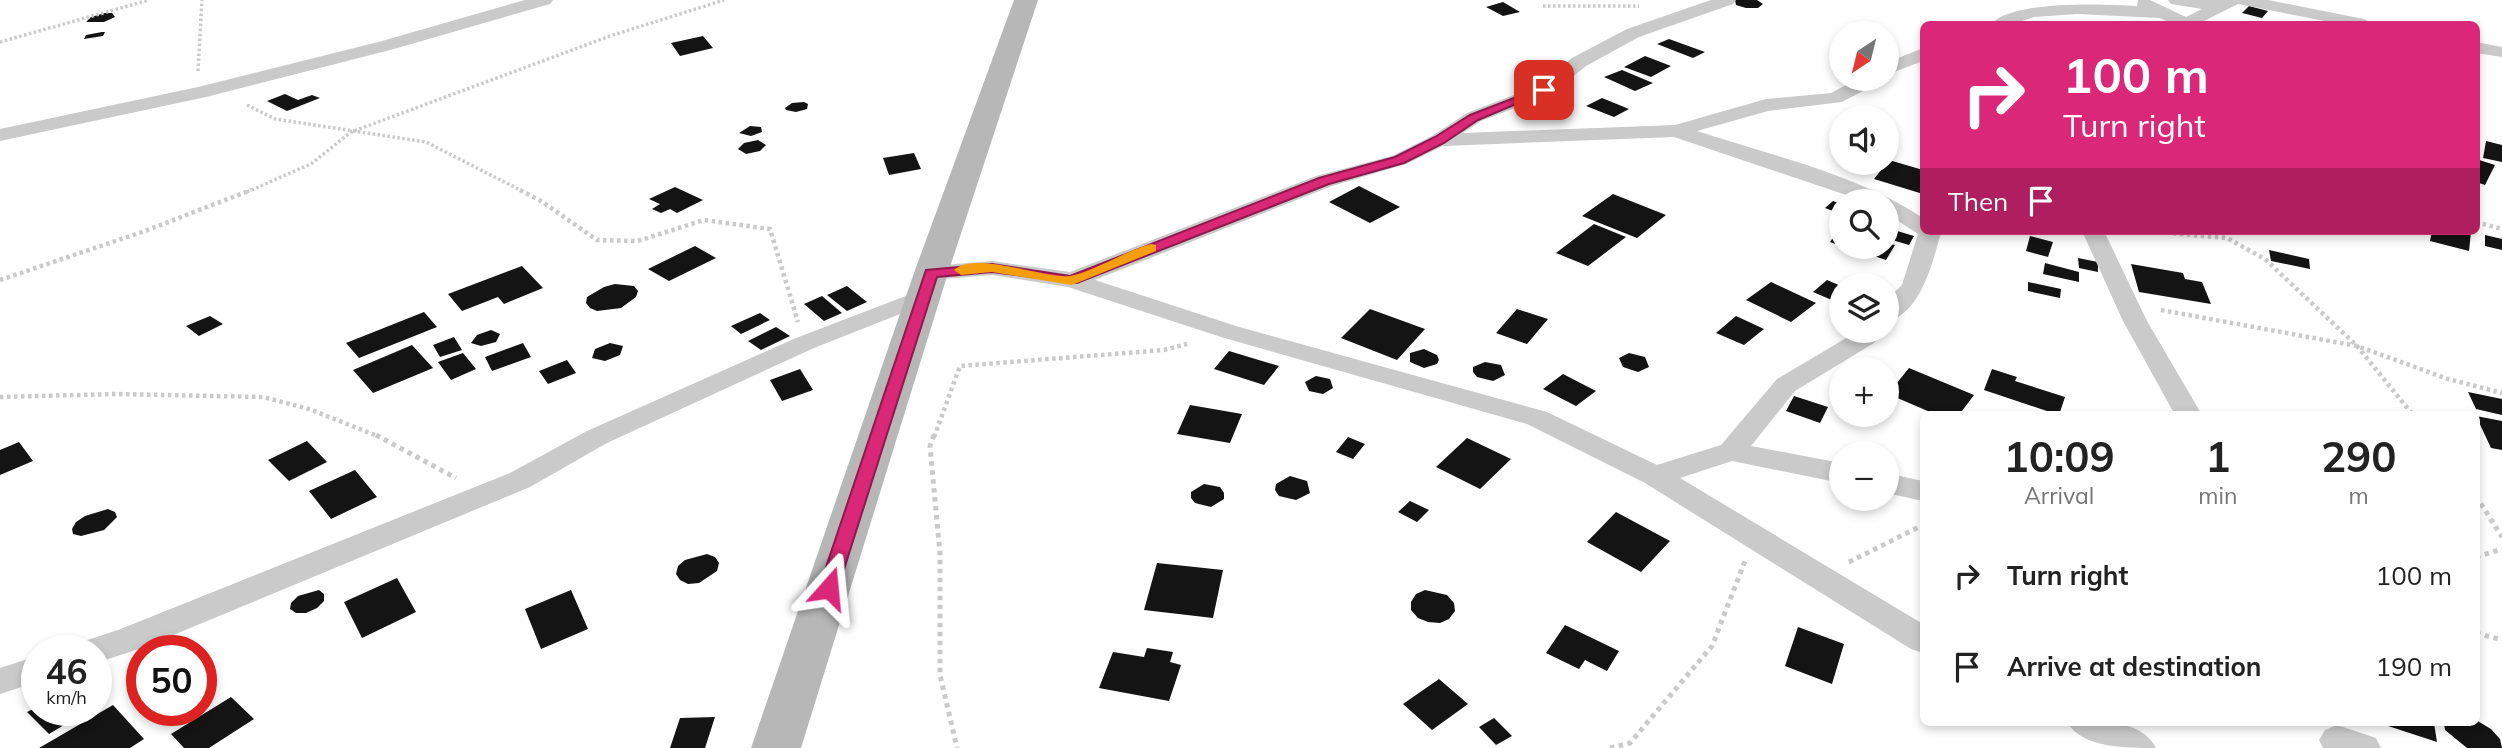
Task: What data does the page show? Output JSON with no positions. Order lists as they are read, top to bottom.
{
  "north": "bottom left",
  "page": {
    "map_buttons": ["+", "−"],
    "turn": ["100 m", "Turn right"],
    "then": "Then",
    "eta": [
      "10:09",
      "Arrival",
      "1",
      "min",
      "290",
      "m"
    ],
    "list": [
      {
        "name": "Turn right",
        "value": "100 m"
      },
      {
        "name": "Arrive at destination",
        "value": "190 m"
      }
    ],
    "speed": "46 km/h",
    "limit": "50"
  }
}
